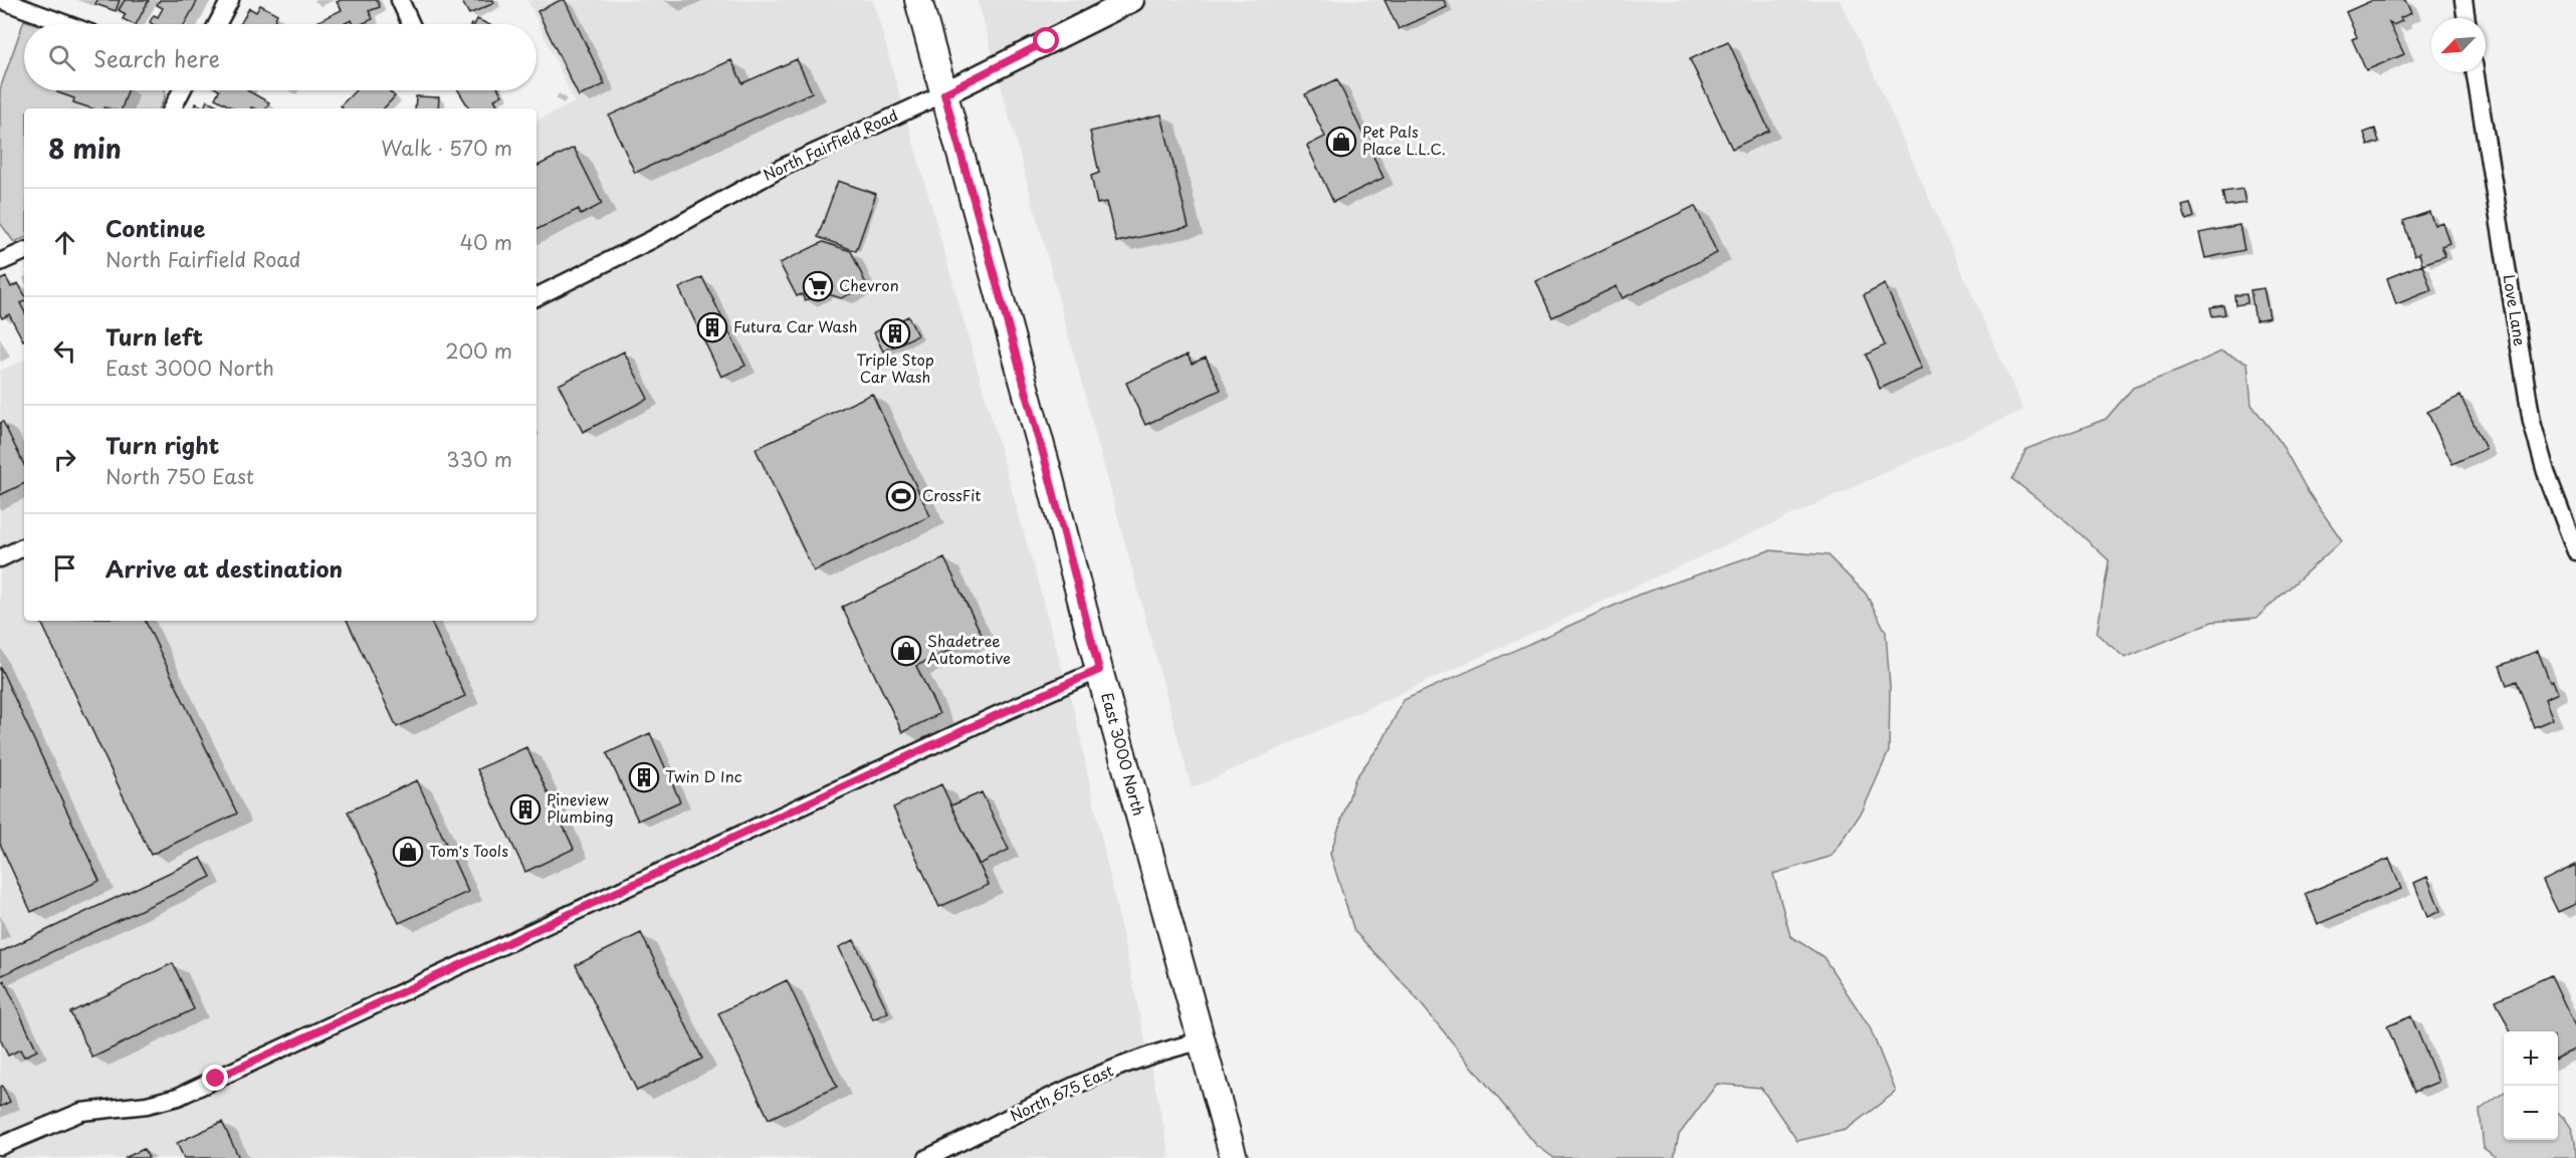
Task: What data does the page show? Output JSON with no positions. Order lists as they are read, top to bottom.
{
  "streets": {
    "main road": ["North Fairfield Road", "East 3000 North"],
    "street": ["Love Lane", "North 675 East"]
  },
  "crossings": [
    ["North Fairfield Road", "East 3000 North"],
    ["East 3000 North", "North 675 East"]
  ],
  "places": {
    "shop": ["Pet Pals Place L.L.C.", "Shadetree Automotive", "Tom's Tools"],
    "supermarket": ["Chevron"],
    "building": [
      "Futura Car Wash",
      "Triple Stop Car Wash",
      "Twin D Inc",
      "Pineview Plumbing"
    ],
    "sports": ["CrossFit"]
  },
  "north": "bottom left",
  "page": {
    "search": "Search here",
    "heading": ["8 min", "Walk · 570 m"],
    "list": [
      ["Continue", "North Fairfield Road", "40 m"],
      ["Turn left", "East 3000 North", "200 m"],
      ["Turn right", "North 750 East", "330 m"],
      "Arrive at destination"
    ],
    "map_buttons": ["+", "−"]
  }
}
